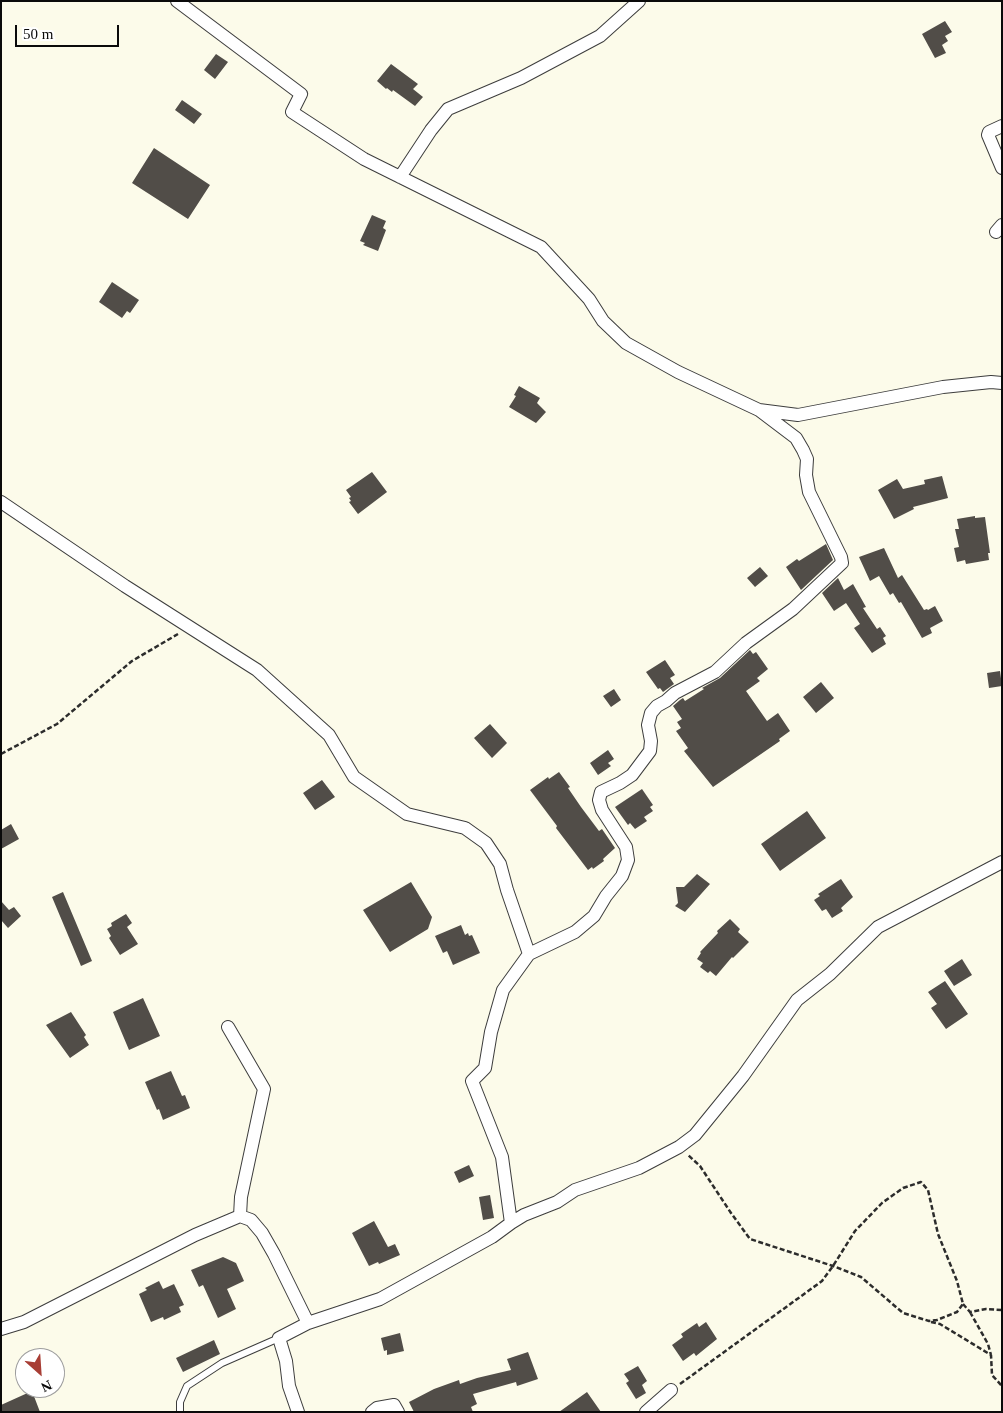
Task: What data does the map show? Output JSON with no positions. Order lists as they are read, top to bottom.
{
  "scale_bar": "50 m",
  "north": "bottom right"
}
